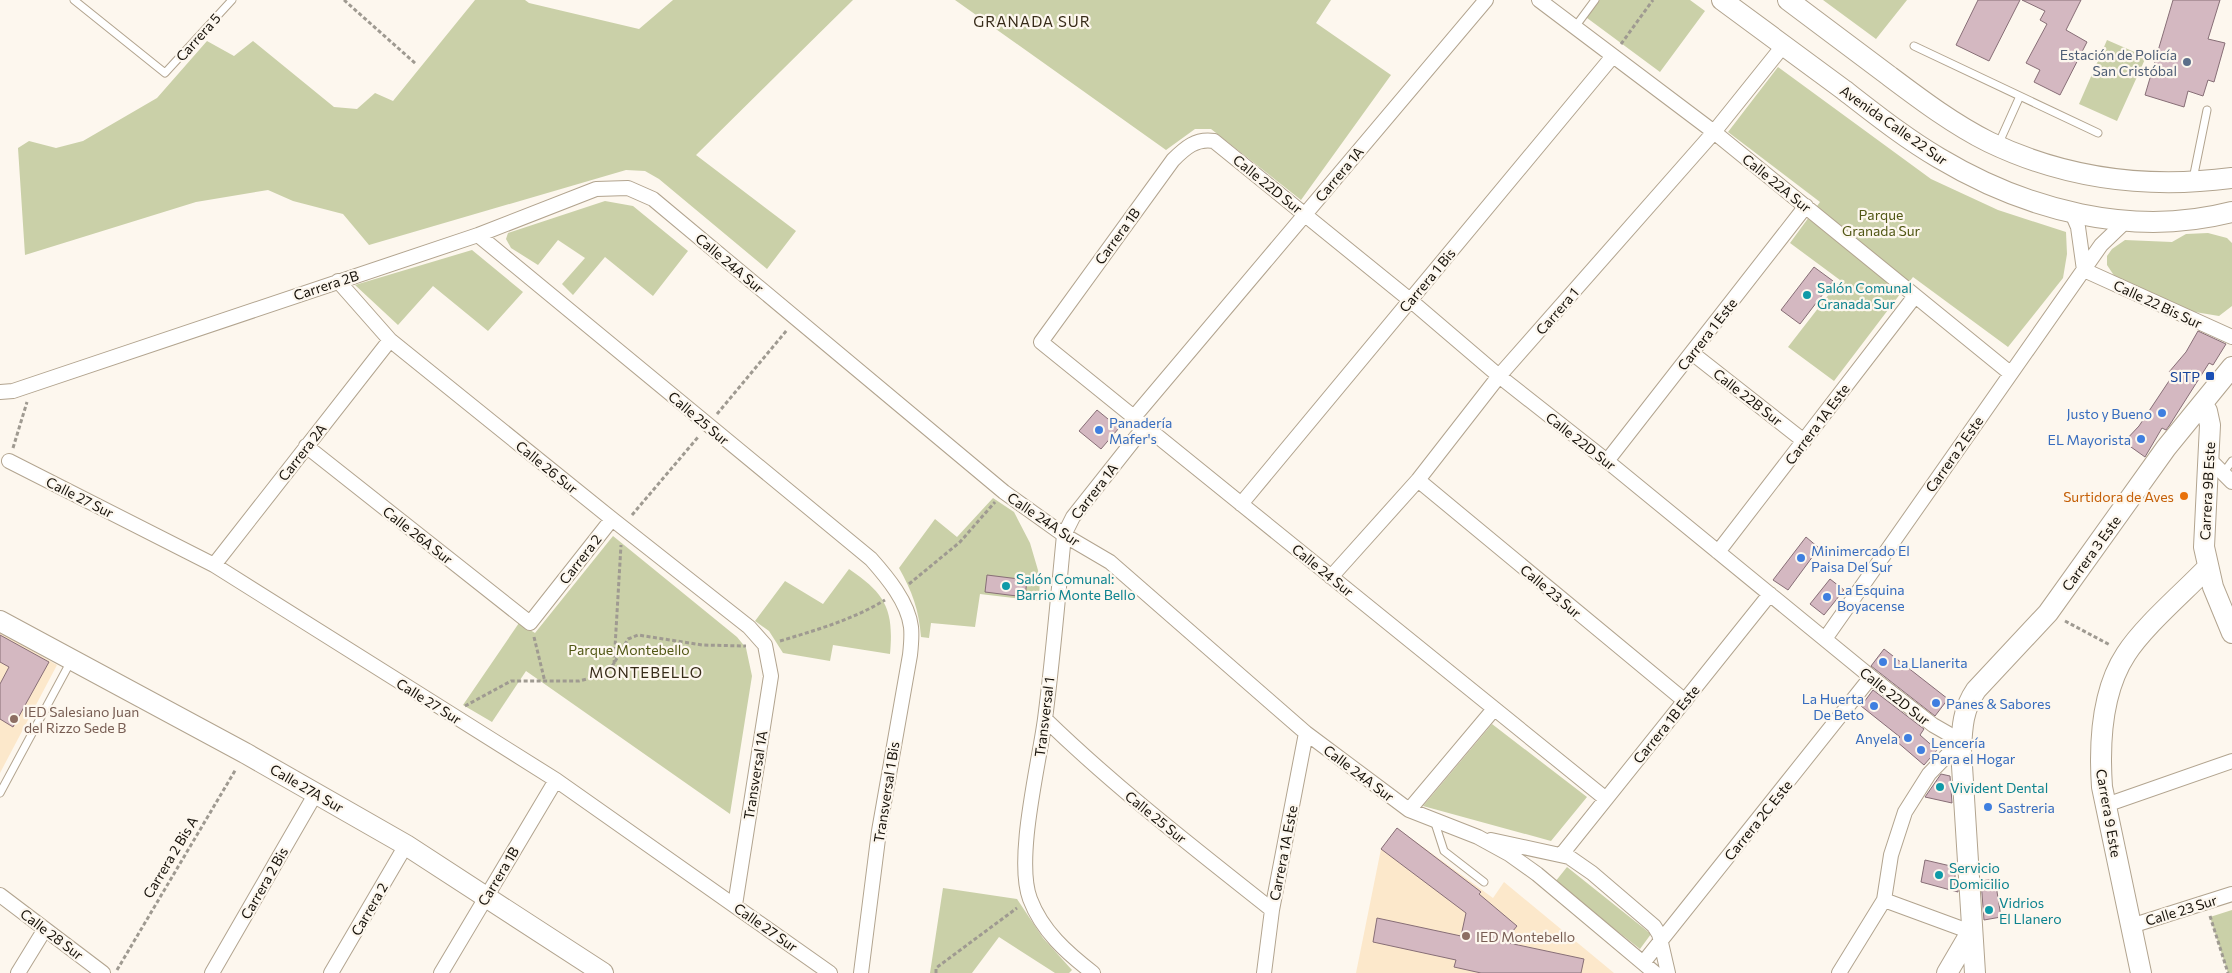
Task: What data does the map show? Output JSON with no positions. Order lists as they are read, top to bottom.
{
  "streets": {
    "street": [
      "Avenida Calle 22 Sur",
      "Carrera 1A",
      "Calle 22A Sur",
      "Calle 22D Sur",
      "Carrera 1B",
      "Calle 24A Sur",
      "Carrera 1 Bis",
      "Carrera 2B",
      "Calle 22 Bis Sur",
      "Carrera 1",
      "Carrera 1 Este",
      "Calle 22B Sur",
      "Calle 25 Sur",
      "Carrera 1A Este",
      "Carrera 2A",
      "Carrera 2 Este",
      "Calle 26 Sur",
      "Carrera 9B Este",
      "Calle 27 Sur",
      "Calle 26A Sur",
      "Carrera 3 Este",
      "Carrera 2",
      "Calle 24 Sur",
      "Calle 23 Sur",
      "Transversal 1",
      "Carrera 1B Este",
      "Transversal 1A",
      "Calle 27A Sur",
      "Transversal 1 Bis",
      "Carrera 9 Este",
      "Carrera 2C Este",
      "Carrera 2 Bis",
      "Calle 28 Sur"
    ],
    "lane": ["Carrera 5"],
    "path": ["Carrera 2 Bis A"]
  },
  "crossings": [
    ["Avenida Calle 22 Sur", "Carrera 1"],
    ["Avenida Calle 22 Sur", "Carrera 2 Este"],
    ["Carrera 1A", "Calle 22D Sur"],
    ["Carrera 1A", "Calle 24A Sur"],
    ["Carrera 1A", "Calle 24 Sur"],
    ["Carrera 1A", "Transversal 1"],
    ["Calle 22A Sur", "Carrera 1 Bis"],
    ["Calle 22A Sur", "Carrera 1"],
    ["Calle 22A Sur", "Carrera 1 Este"],
    ["Calle 22A Sur", "Carrera 1A Este"],
    ["Calle 22A Sur", "Carrera 2 Este"],
    ["Calle 22D Sur", "Carrera 1B"],
    ["Calle 22D Sur", "Carrera 1 Bis"],
    ["Calle 22D Sur", "Carrera 1"],
    ["Calle 22D Sur", "Carrera 1 Este"],
    ["Calle 22D Sur", "Carrera 1A Este"],
    ["Calle 22D Sur", "Carrera 2 Este"],
    ["Calle 22D Sur", "Carrera 3 Este"],
    ["Calle 22D Sur", "Carrera 1B Este"],
    ["Calle 22D Sur", "Carrera 2C Este"],
    ["Carrera 1B", "Calle 27 Sur"],
    ["Carrera 1B", "Calle 24 Sur"],
    ["Carrera 1B", "Calle 27A Sur"],
    ["Calle 24A Sur", "Carrera 2B"],
    ["Calle 24A Sur", "Carrera 1A Este"],
    ["Calle 24A Sur", "Transversal 1"],
    ["Calle 24A Sur", "Carrera 1B Este"],
    ["Calle 24A Sur", "Carrera 2C Este"],
    ["Carrera 1 Bis", "Calle 24 Sur"],
    ["Carrera 2B", "Calle 25 Sur"],
    ["Carrera 2B", "Calle 26 Sur"],
    ["Calle 22 Bis Sur", "Carrera 2 Este"],
    ["Carrera 1", "Calle 24 Sur"],
    ["Carrera 1", "Calle 23 Sur"],
    ["Carrera 1 Este", "Calle 22B Sur"],
    ["Calle 22B Sur", "Carrera 1A Este"],
    ["Calle 25 Sur", "Carrera 1A Este"],
    ["Calle 25 Sur", "Transversal 1"],
    ["Calle 25 Sur", "Transversal 1 Bis"],
    ["Carrera 2A", "Calle 26 Sur"],
    ["Carrera 2A", "Calle 27 Sur"],
    ["Carrera 2A", "Calle 26A Sur"],
    ["Calle 26 Sur", "Carrera 2"],
    ["Calle 26 Sur", "Transversal 1A"],
    ["Carrera 9B Este", "Carrera 3 Este"],
    ["Carrera 9B Este", "Carrera 9 Este"],
    ["Calle 27 Sur", "Transversal 1A"],
    ["Calle 26A Sur", "Carrera 2"],
    ["Carrera 2", "Calle 27A Sur"],
    ["Calle 24 Sur", "Carrera 1B Este"],
    ["Calle 23 Sur", "Carrera 1B Este"],
    ["Calle 23 Sur", "Carrera 9 Este"],
    ["Calle 27A Sur", "Carrera 2 Bis A"],
    ["Calle 27A Sur", "Carrera 2 Bis"]
  ],
  "districts": ["GRANADA SUR", "MONTEBELLO"],
  "parks": ["Parque Granada Sur", "Parque Montebello"],
  "places": {
    "other": [
      "Estación de Policía San Cristóbal",
      "Salón Comunal Granada Sur",
      "Justo y Bueno",
      "Panadería Mafer's",
      "EL Mayorista",
      "Surtidora de Aves",
      "Minimercado El Paisa Del Sur",
      "Salón Comunal: Barrio Monte Bello",
      "La Esquina Boyacense",
      "La Llanerita",
      "Panes & Sabores",
      "La Huerta De Beto",
      "IED Salesiano Juan del Rizzo Sede B",
      "Anyela",
      "Lencería Para el Hogar",
      "Vivident Dental",
      "Sastreria",
      "Servicio Domicilio",
      "Vidrios El Llanero",
      "IED Montebello"
    ],
    "transit": ["SITP"]
  }
}
